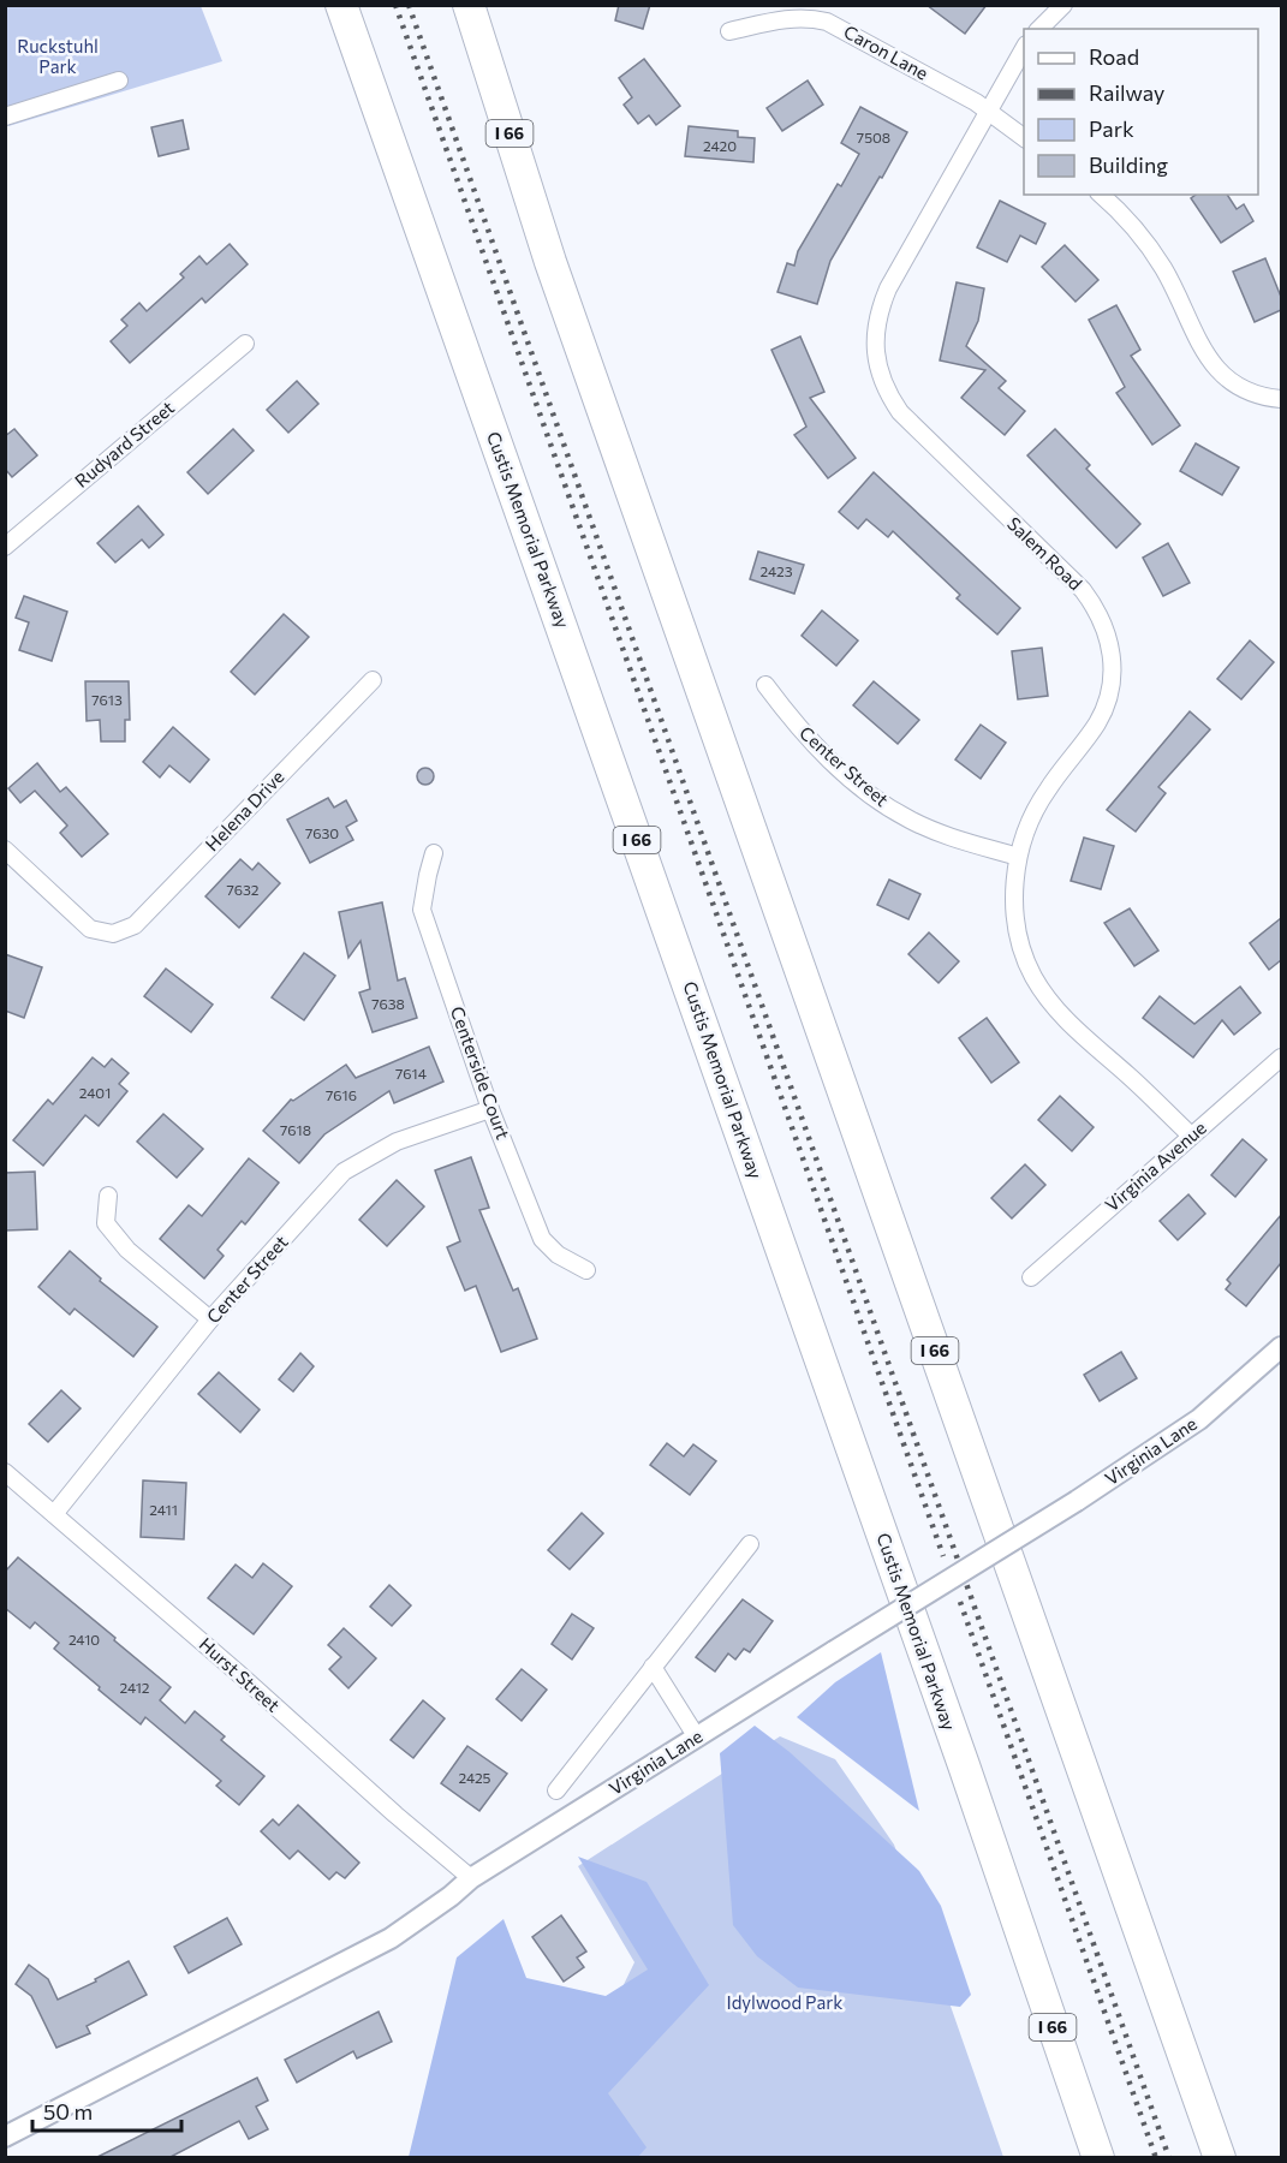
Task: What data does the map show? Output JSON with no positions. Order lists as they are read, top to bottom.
{
  "streets": {
    "highway": ["I 66", "Custis Memorial Parkway"],
    "street": [
      "Caron Lane",
      "Rudyard Street",
      "Salem Road",
      "Center Street",
      "Helena Drive",
      "Centerside Court",
      "Virginia Avenue",
      "Virginia Lane",
      "Hurst Street"
    ]
  },
  "crossings": [
    ["Caron Lane", "Salem Road"],
    ["Salem Road", "Center Street"],
    ["Salem Road", "Virginia Avenue"],
    ["Center Street", "Centerside Court"],
    ["Center Street", "Hurst Street"],
    ["Virginia Lane", "Hurst Street"]
  ],
  "parks": ["Ruckstuhl Park", "Idylwood Park"],
  "house_numbers": [
    "7508",
    "2420",
    "2423",
    "7613",
    "7630",
    "7632",
    "7638",
    "7614",
    "2401",
    "7616",
    "7618",
    "2411",
    "2410",
    "2412",
    "2425"
  ],
  "legend": [
    "Road",
    "Railway",
    "Park",
    "Building"
  ],
  "scale_bar": "50 m"
}
